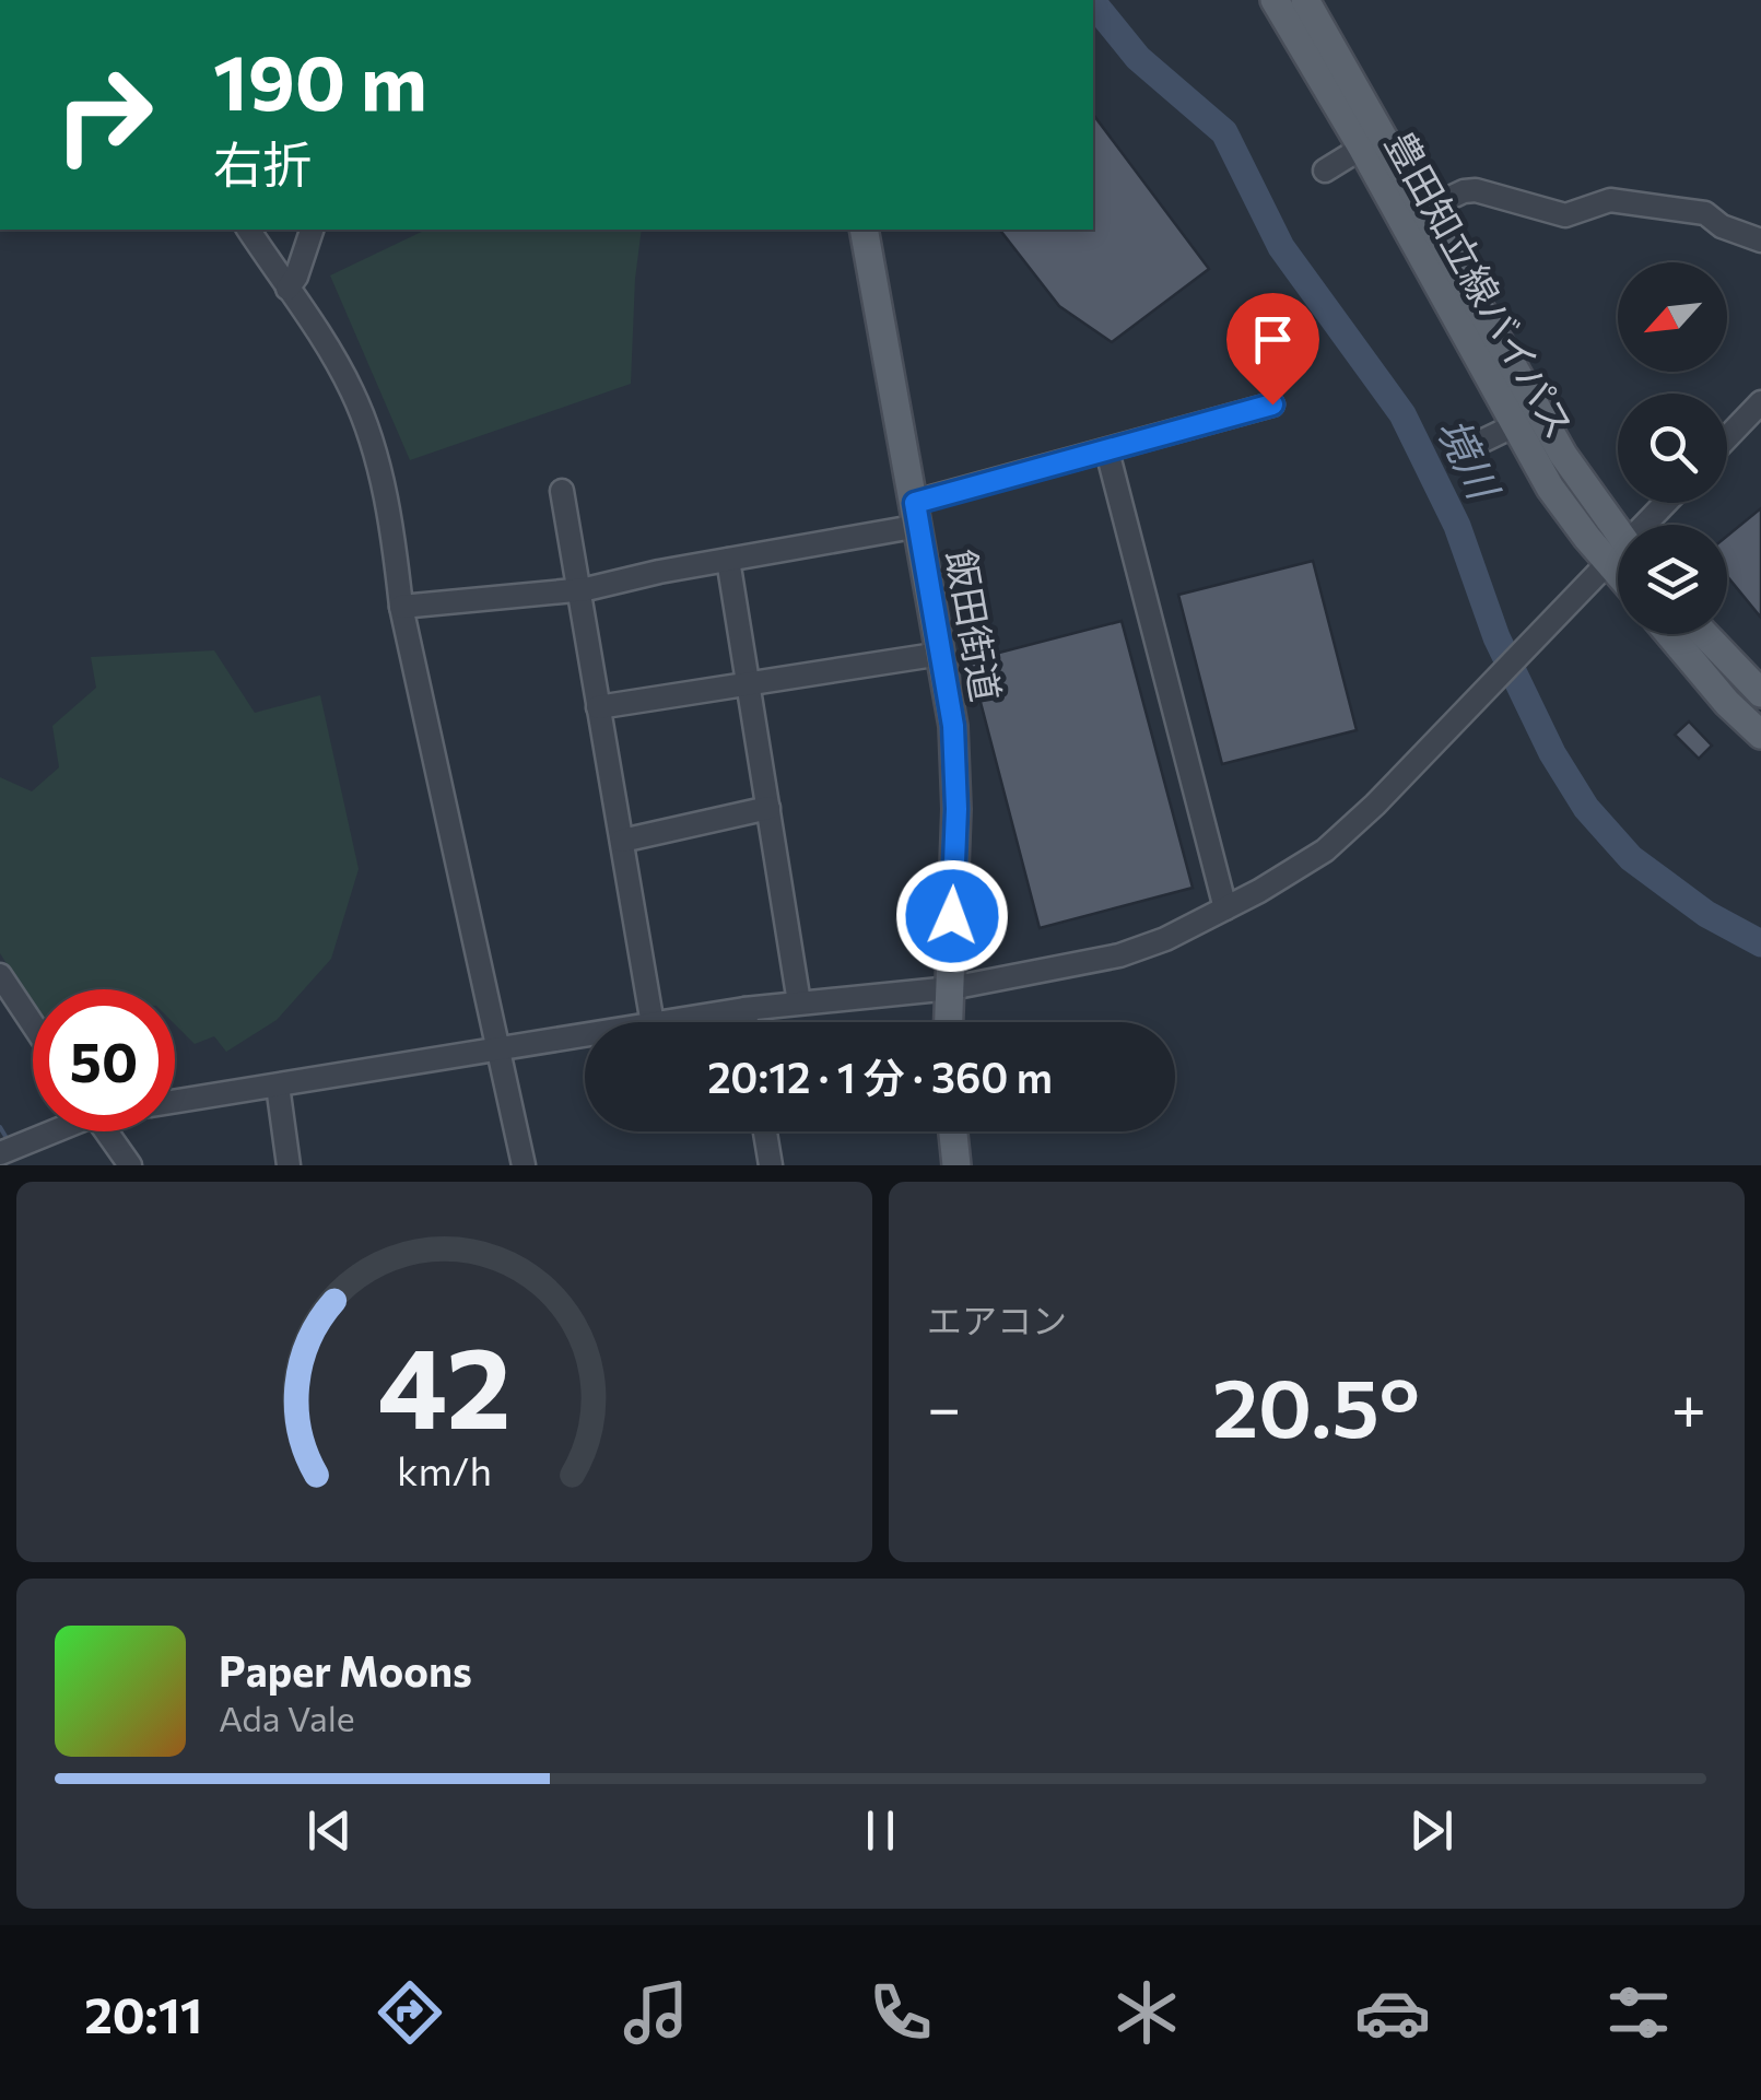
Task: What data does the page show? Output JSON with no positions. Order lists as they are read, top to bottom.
{
  "streets": {
    "main road": ["豊田知立線バイパス", "飯田街道"]
  },
  "water": ["境川"],
  "north": "bottom left",
  "page": {
    "turn": ["190 m", "右折"],
    "limit": "50",
    "trip": "20:12 · 1 分 · 360 m",
    "tile": "エアコン",
    "heat": ["−", "20.5°", "+"],
    "song": ["Paper Moons", "Ada Vale"],
    "tabs": "20:11",
    "gauge": ["42", "km/h"]
  }
}
